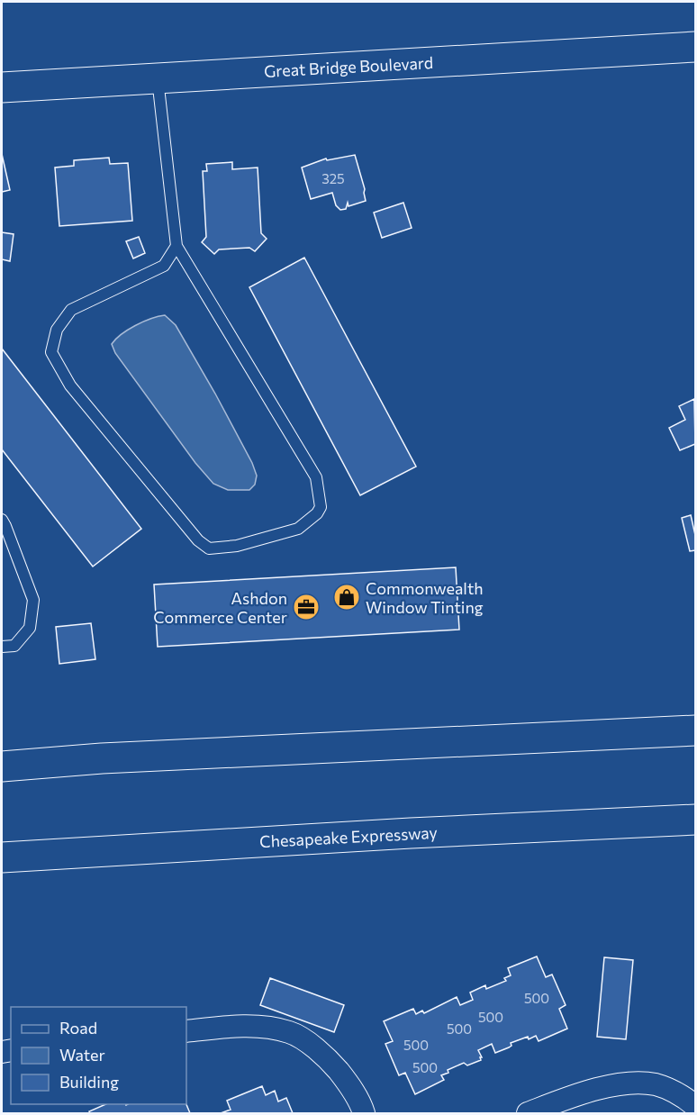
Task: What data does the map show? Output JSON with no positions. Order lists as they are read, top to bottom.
{
  "streets": {
    "main road": ["Great Bridge Boulevard", "Chesapeake Expressway"]
  },
  "places": {
    "shop": ["Commonwealth Window Tinting"],
    "office": ["Ashdon Commerce Center"]
  },
  "house_numbers": [
    "325",
    "500",
    "500",
    "500",
    "500",
    "500"
  ],
  "legend": ["Road", "Water", "Building"]
}
